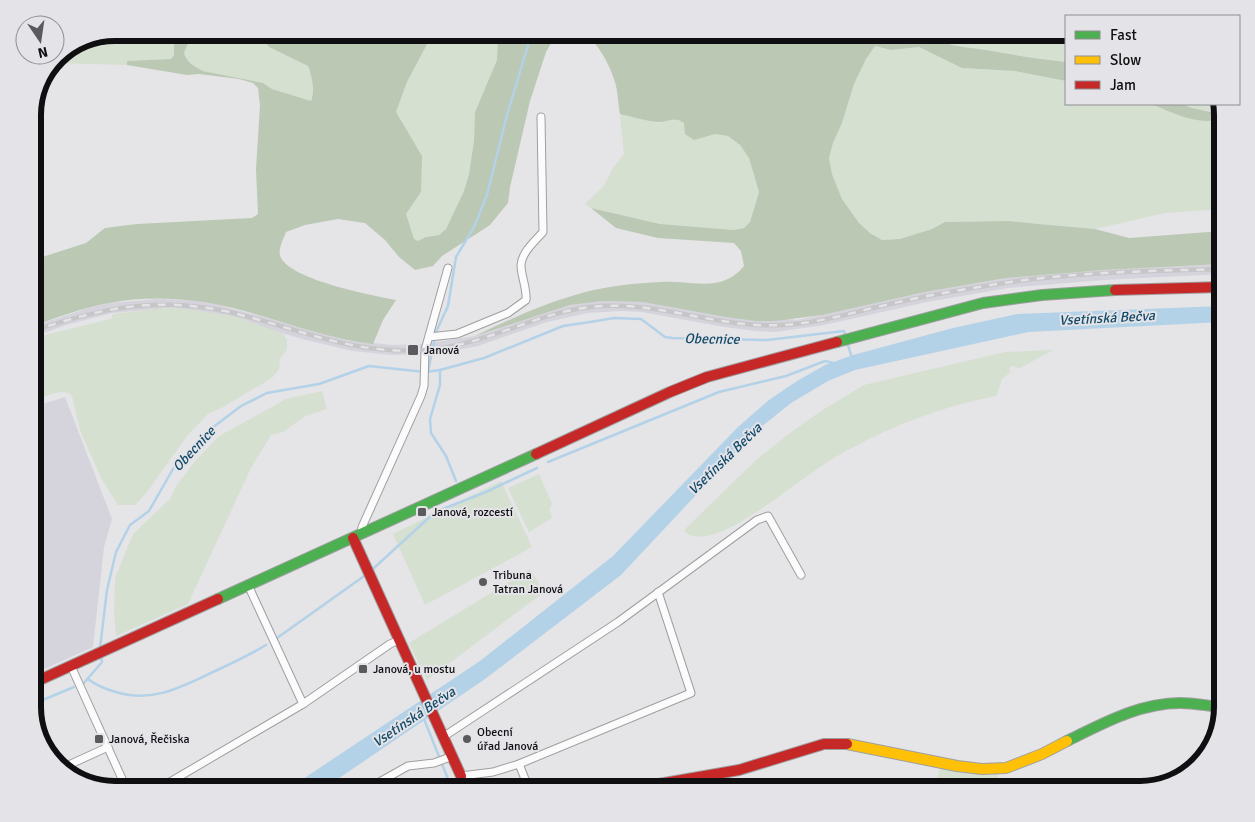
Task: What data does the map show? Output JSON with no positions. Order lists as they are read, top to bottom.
{
  "water": ["Vsetínská Bečva", "Obecnice"],
  "places": {
    "transit": [
      "Janová",
      "Janová, rozcestí",
      "Janová, u mostu",
      "Janová, Řečiska"
    ],
    "other": ["Tribuna Tatran Janová", "Obecní úřad Janová"]
  },
  "legend": ["Fast", "Slow", "Jam"],
  "north": "bottom"
}
